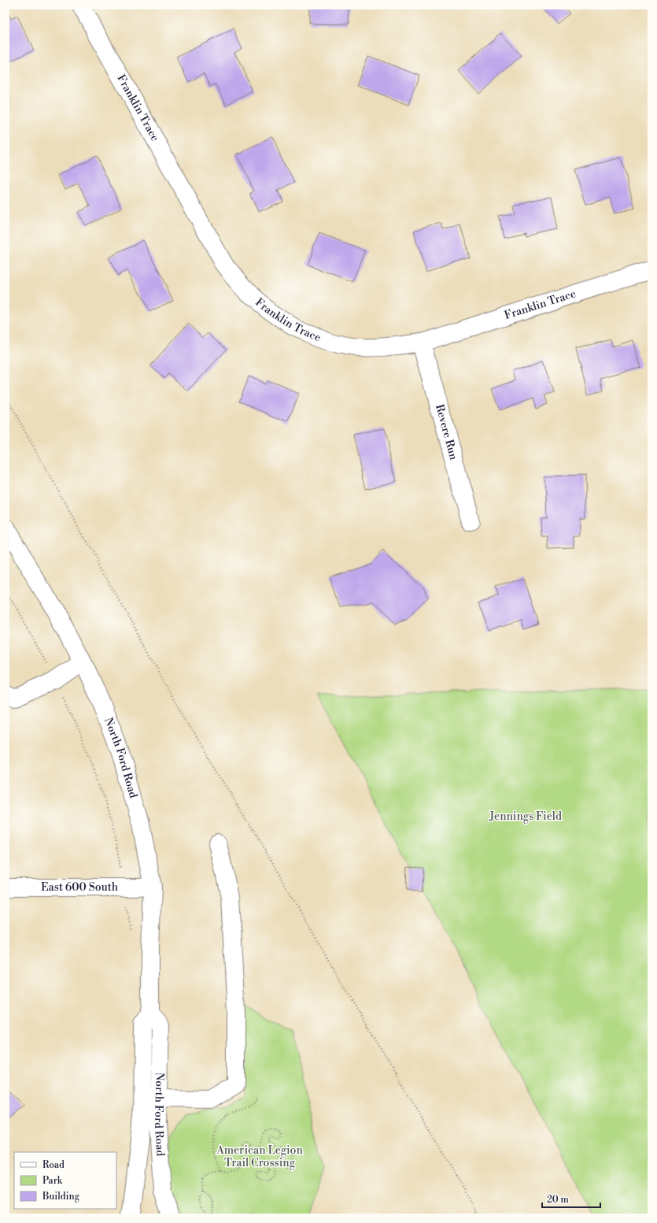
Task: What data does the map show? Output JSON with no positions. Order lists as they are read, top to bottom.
{
  "streets": {
    "street": [
      "Franklin Trace",
      "Revere Run",
      "North Ford Road",
      "East 600 South"
    ]
  },
  "crossings": [
    ["Franklin Trace", "Revere Run"],
    ["North Ford Road", "East 600 South"]
  ],
  "parks": ["Jennings Field", "American Legion Trail Crossing"],
  "legend": ["Road", "Park", "Building"],
  "scale_bar": "20 m"
}
